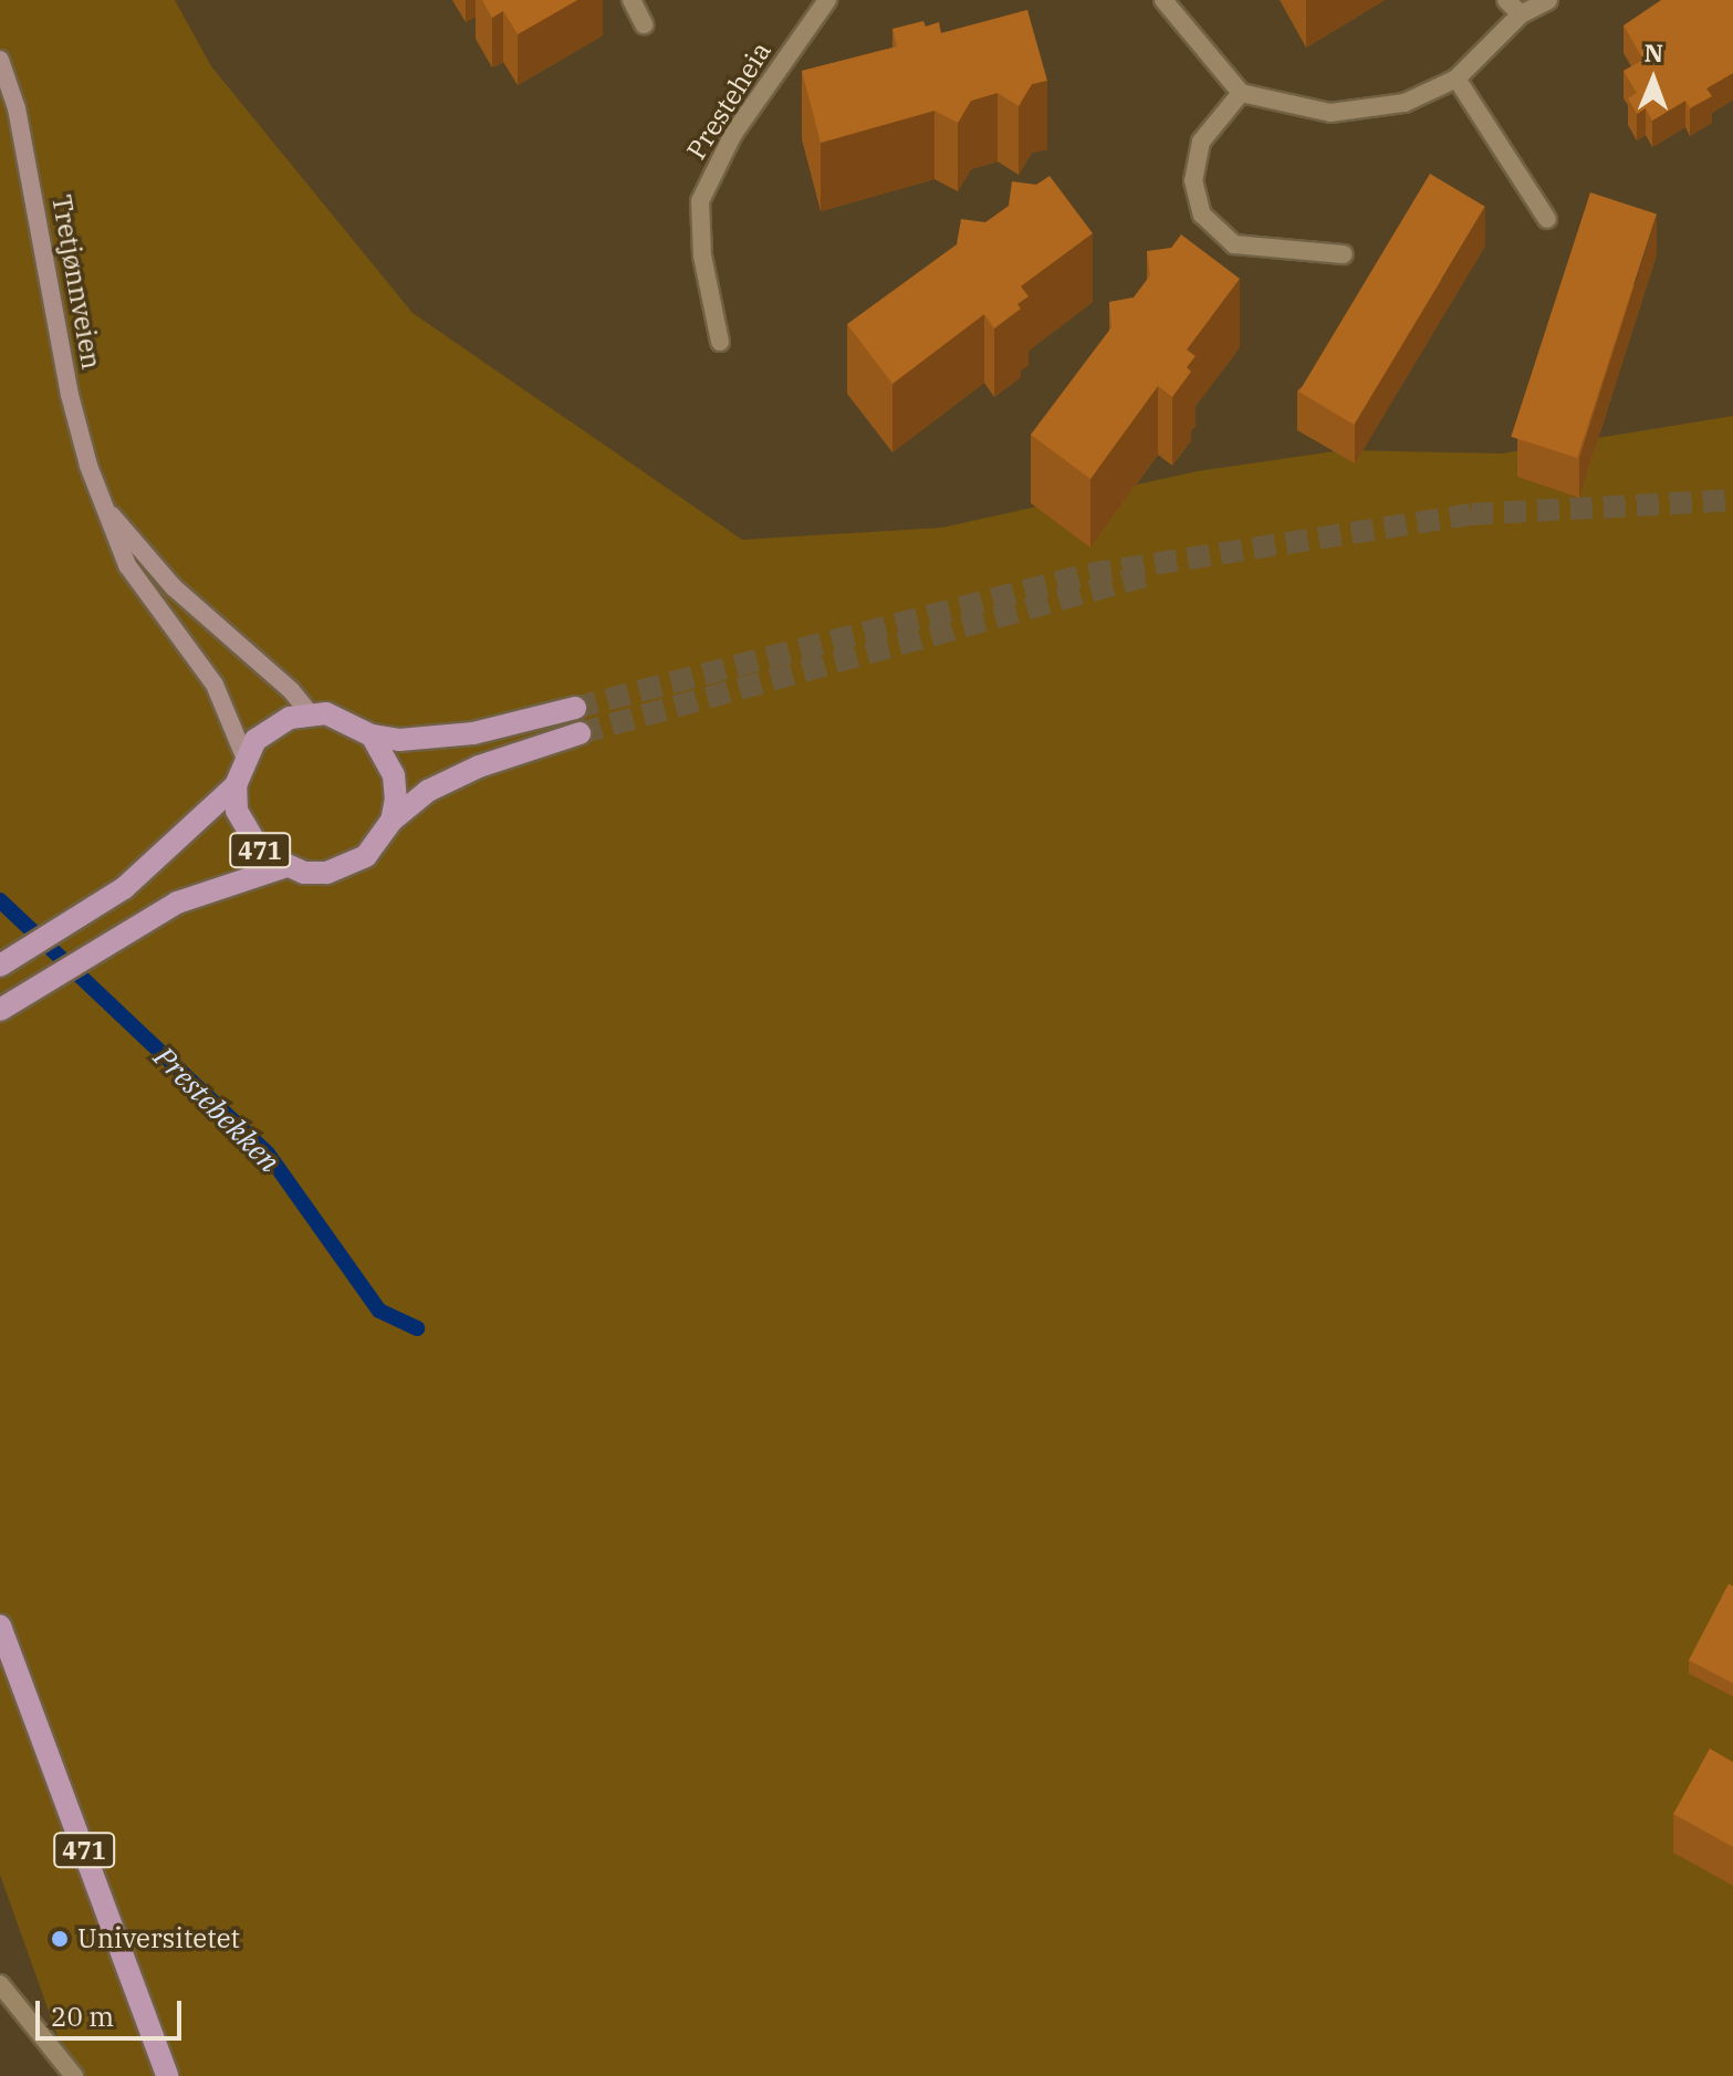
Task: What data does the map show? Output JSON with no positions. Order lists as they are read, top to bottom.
{
  "streets": {
    "main road": ["471"],
    "street": ["Presteheia", "Tretjønnveien"]
  },
  "crossings": [
    ["Tretjønnveien", "471"]
  ],
  "water": ["Prestebekken"],
  "places": ["Universitetet"],
  "scale_bar": "20 m",
  "north": "top"
}
